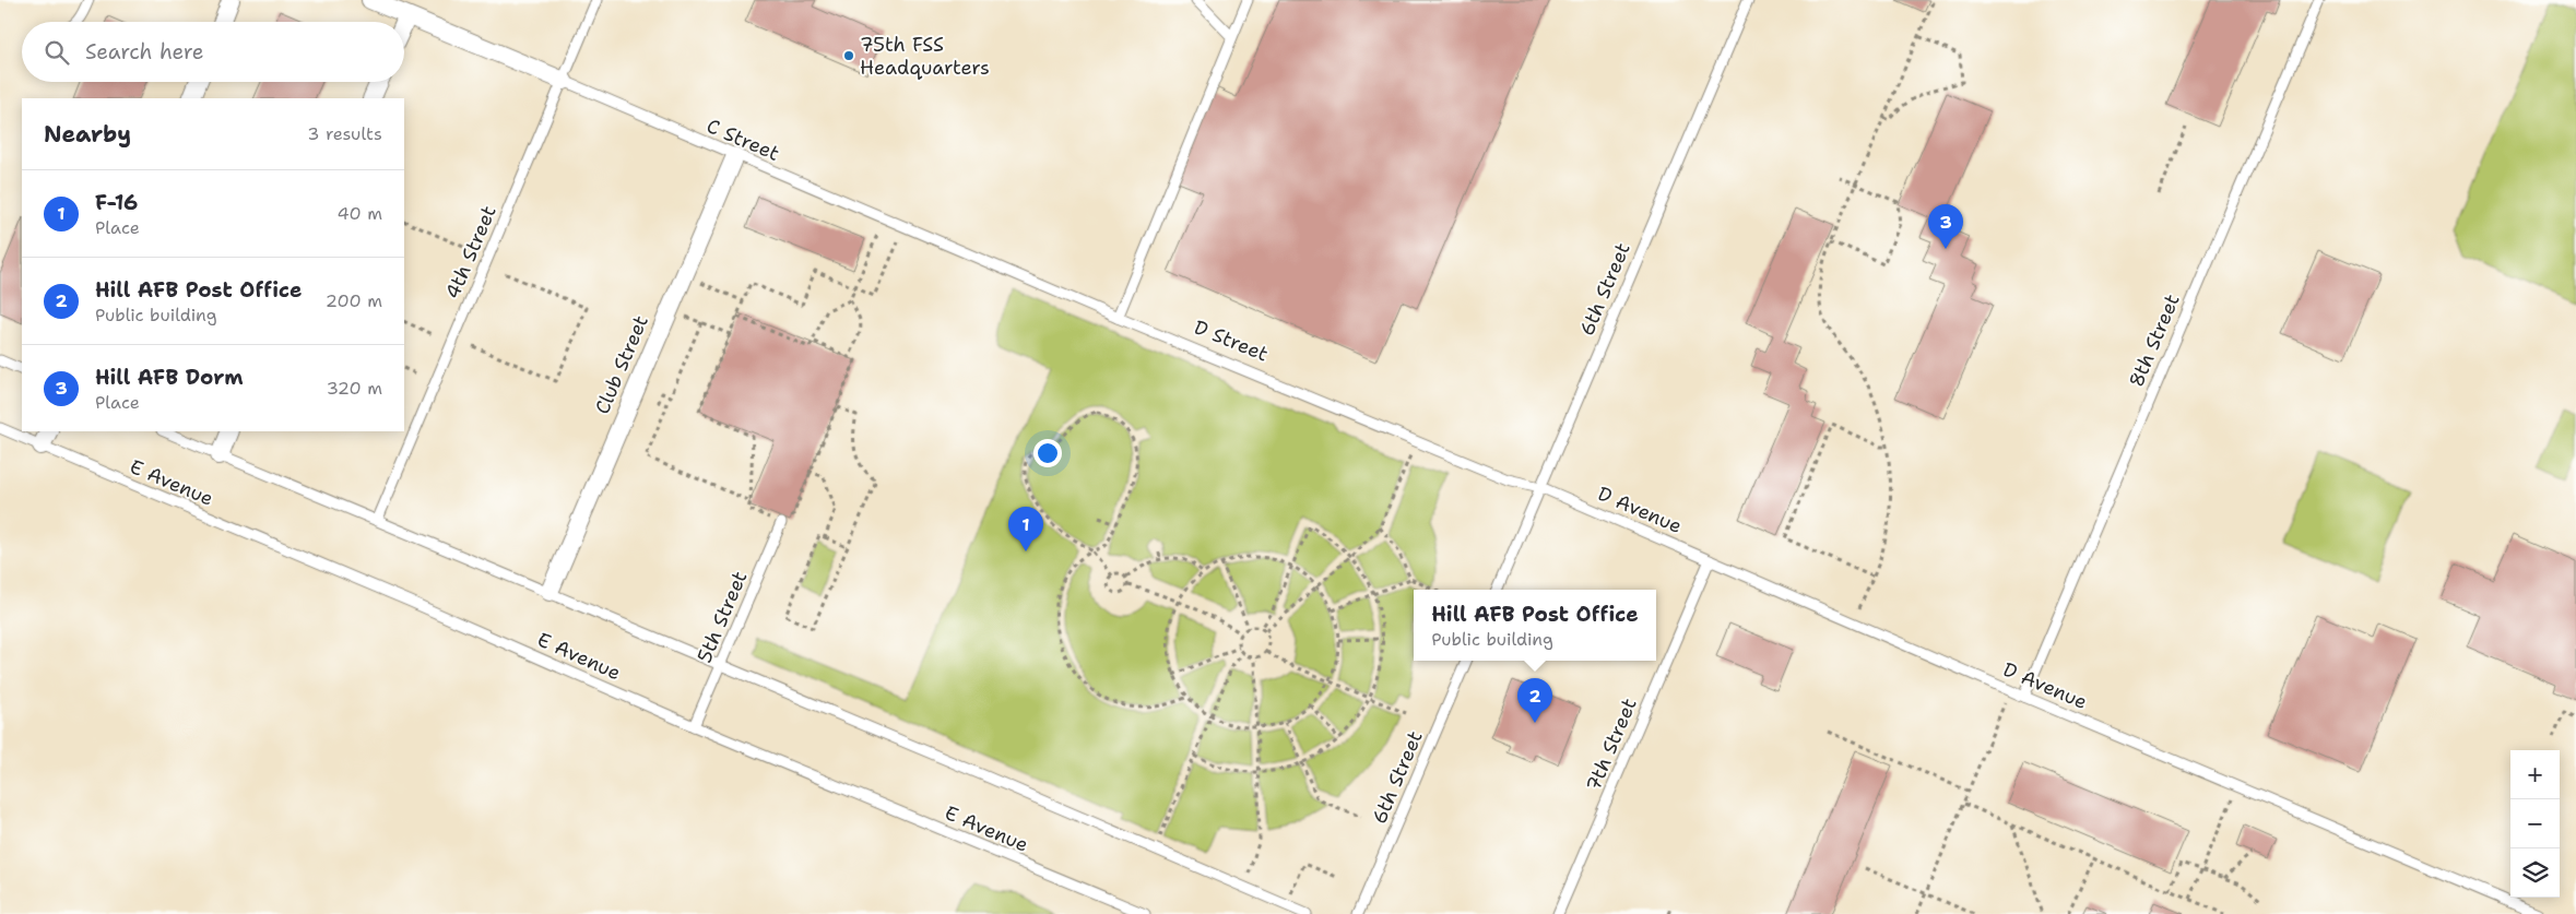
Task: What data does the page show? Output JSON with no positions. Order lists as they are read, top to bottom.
{
  "streets": {
    "street": ["Club Street"],
    "lane": [
      "C Street",
      "4th Street",
      "6th Street",
      "D Street",
      "8th Street",
      "E Avenue",
      "D Avenue",
      "5th Street",
      "7th Street"
    ]
  },
  "crossings": [
    ["C Street", "4th Street"],
    ["C Street", "D Street"],
    ["C Street", "Club Street"],
    ["6th Street", "D Street"],
    ["6th Street", "D Avenue"],
    ["D Street", "D Avenue"],
    ["8th Street", "D Avenue"],
    ["E Avenue", "5th Street"],
    ["D Avenue", "7th Street"]
  ],
  "places": ["75th FSS Headquarters"],
  "page": {
    "search": "Search here",
    "heading": ["Nearby", "3 results"],
    "list": [
      {
        "mark": "1",
        "name": "F-16",
        "note": "Place",
        "value": "40 m"
      },
      {
        "mark": "2",
        "name": "Hill AFB Post Office",
        "note": "Public building",
        "value": "200 m"
      },
      {
        "mark": "3",
        "name": "Hill AFB Dorm",
        "note": "Place",
        "value": "320 m"
      }
    ],
    "pins": ["3", "1", "2"],
    "popup": ["Hill AFB Post Office", "Public building"],
    "map_buttons": ["+", "−"]
  }
}
